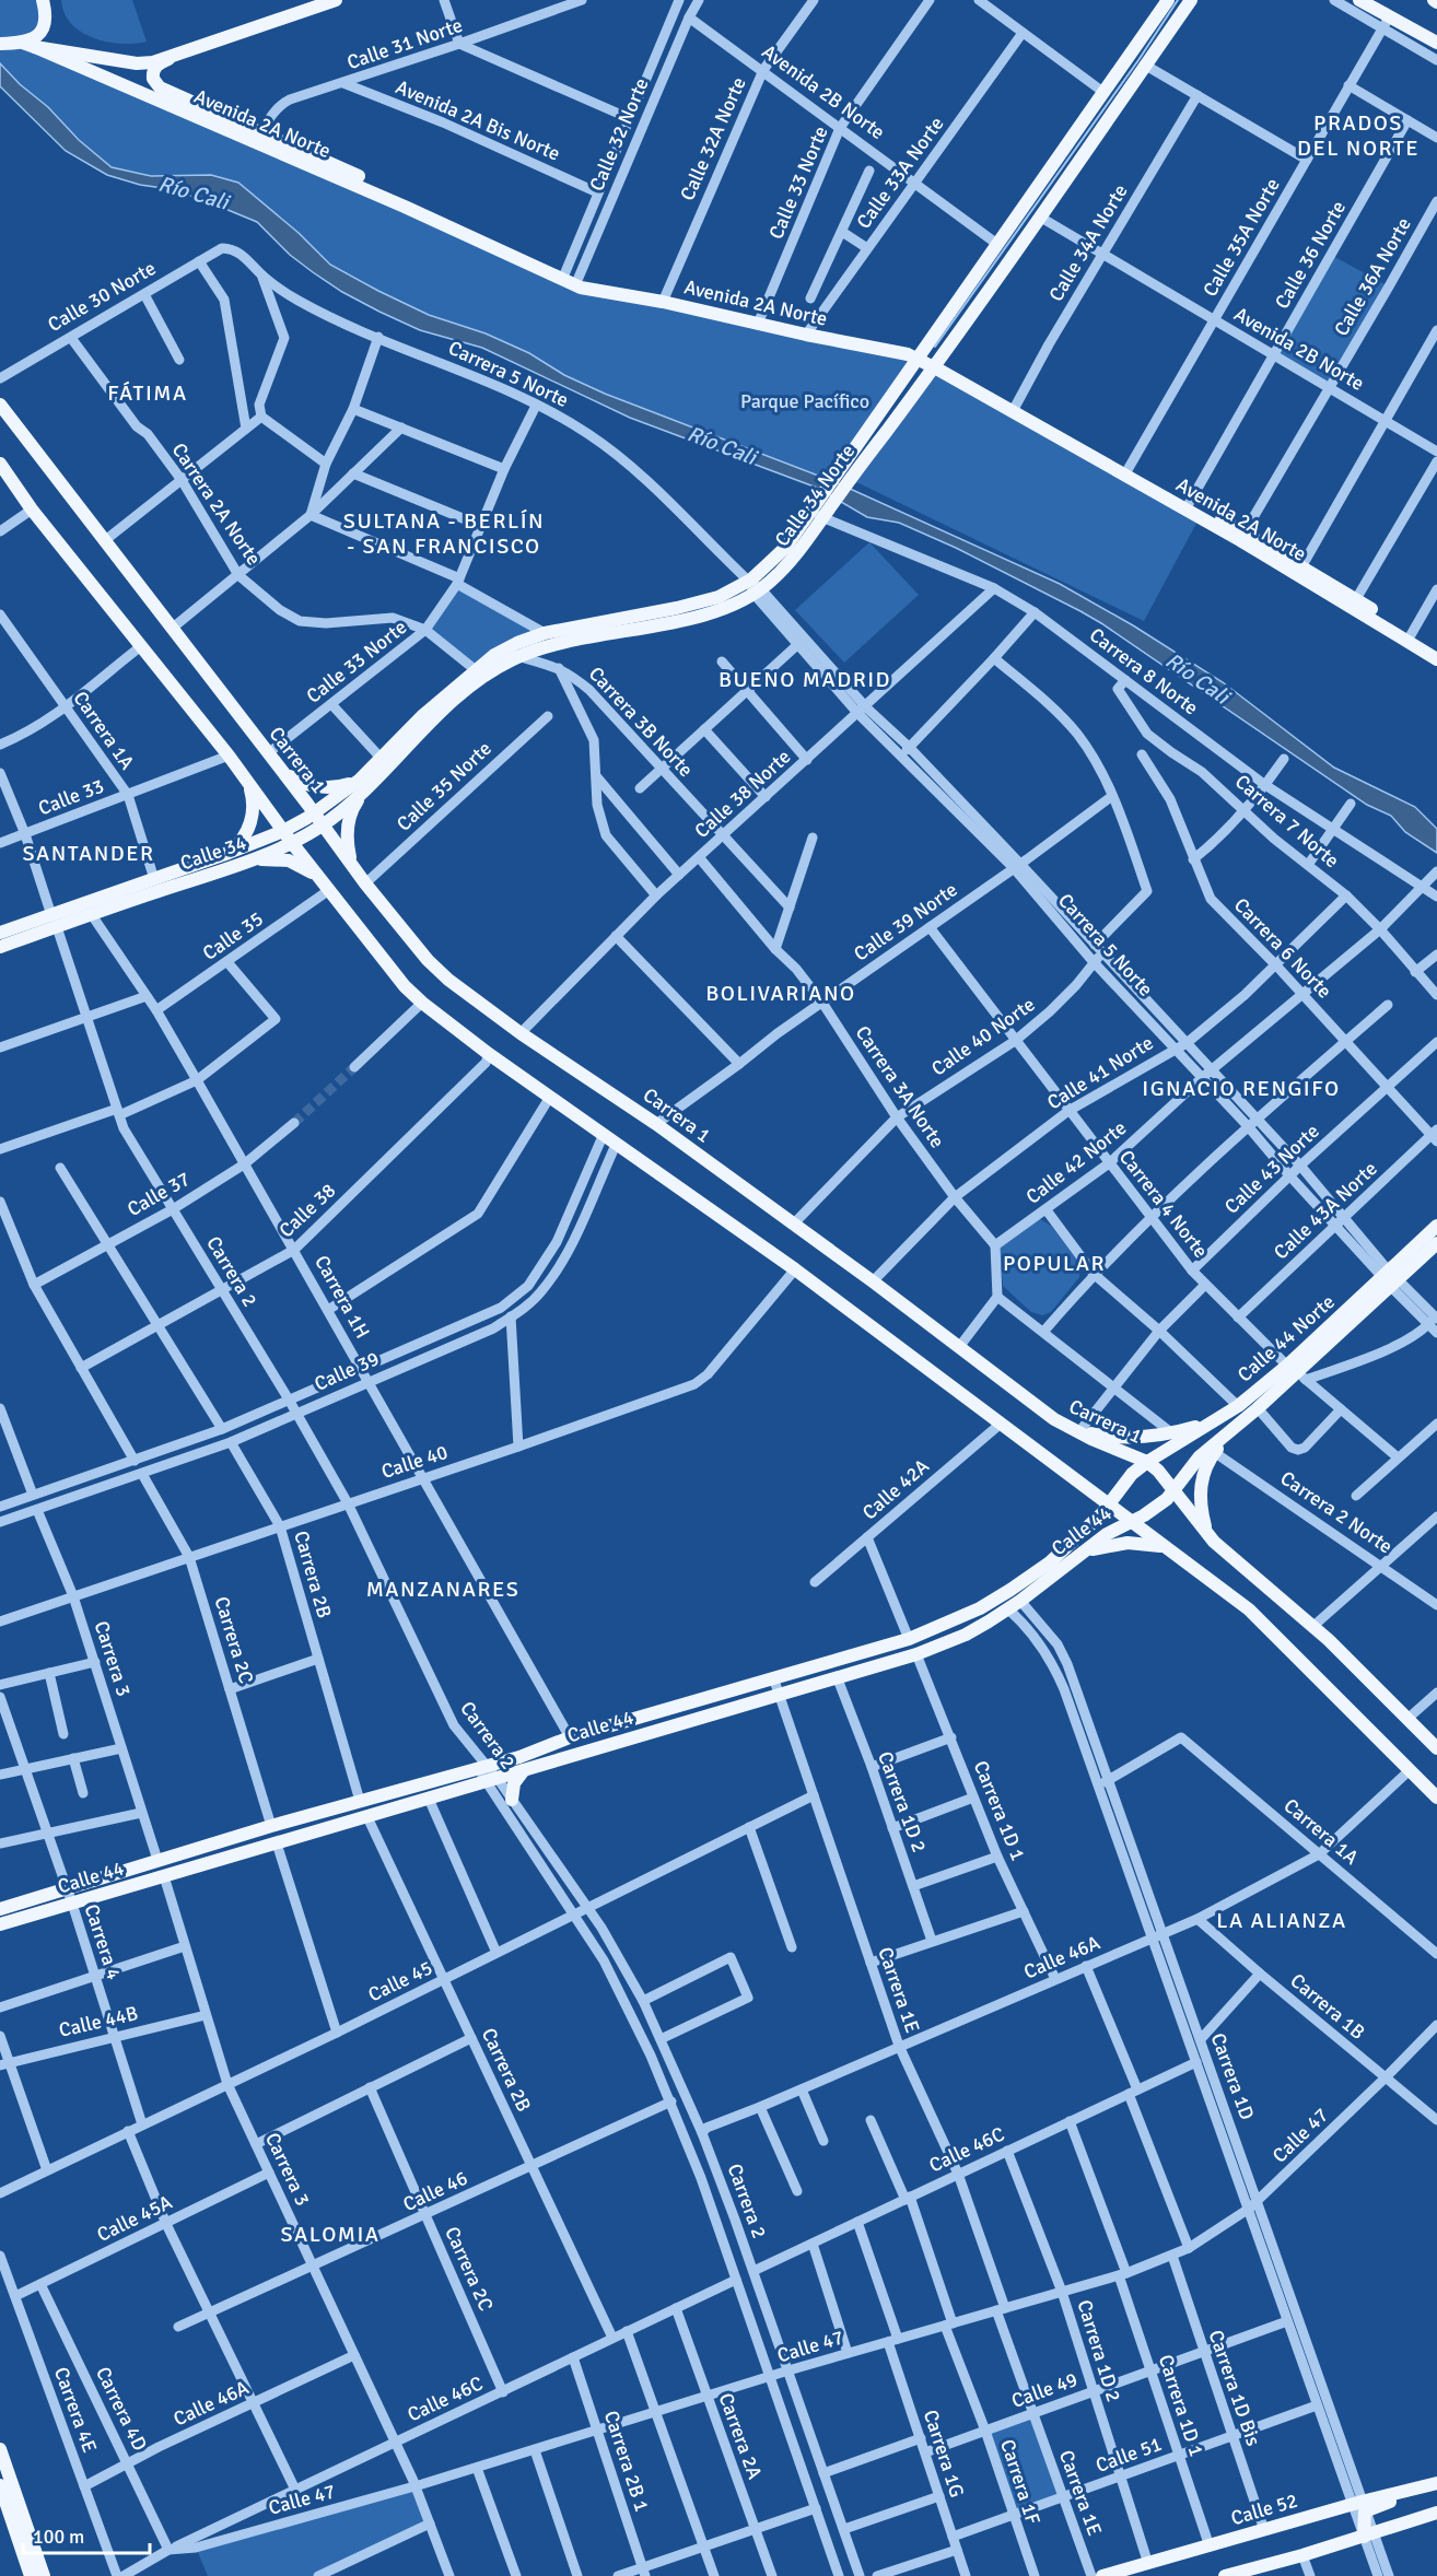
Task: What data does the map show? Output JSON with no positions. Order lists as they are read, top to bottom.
{
  "streets": {
    "main road": [
      "Avenida 2A Norte",
      "Calle 34 Norte",
      "Carrera 1",
      "Calle 34",
      "Calle 44 Norte",
      "Calle 44",
      "Calle 52"
    ],
    "street": [
      "Calle 31 Norte",
      "Avenida 2B Norte",
      "Avenida 2A Bis Norte",
      "Calle 32 Norte",
      "Calle 32A Norte",
      "Calle 33A Norte",
      "Calle 33 Norte",
      "Calle 35A Norte",
      "Calle 34A Norte",
      "Calle 36 Norte",
      "Calle 36A Norte",
      "Calle 30 Norte",
      "Carrera 5 Norte",
      "Carrera 2A Norte",
      "Carrera 8 Norte",
      "Carrera 3B Norte",
      "Carrera 1A",
      "Calle 35 Norte",
      "Calle 38 Norte",
      "Calle 33",
      "Carrera 7 Norte",
      "Calle 39 Norte",
      "Calle 35",
      "Carrera 6 Norte",
      "Calle 40 Norte",
      "Calle 41 Norte",
      "Carrera 3A Norte",
      "Calle 42 Norte",
      "Calle 43 Norte",
      "Calle 37",
      "Carrera 4 Norte",
      "Calle 38",
      "Calle 43A Norte",
      "Carrera 2",
      "Carrera 1H",
      "Calle 39",
      "Calle 40",
      "Calle 42A",
      "Carrera 2 Norte",
      "Carrera 2B",
      "Carrera 2C",
      "Carrera 3",
      "Carrera 1D 2",
      "Carrera 1D 1",
      "Carrera 4",
      "Calle 46A",
      "Calle 45",
      "Carrera 1E",
      "Carrera 1B",
      "Calle 44B",
      "Carrera 1D",
      "Calle 47",
      "Calle 46C",
      "Calle 46",
      "Calle 45A",
      "Carrera 1D Bis",
      "Calle 49",
      "Carrera 4D",
      "Carrera 4E",
      "Carrera 2A",
      "Carrera 1G",
      "Calle 51",
      "Carrera 2B 1",
      "Carrera 1F"
    ]
  },
  "crossings": [
    ["Calle 31 Norte", "Avenida 2A Bis Norte"],
    ["Calle 31 Norte", "Avenida 2A Norte"],
    ["Avenida 2B Norte", "Calle 32 Norte"],
    ["Avenida 2B Norte", "Calle 32A Norte"],
    ["Avenida 2B Norte", "Calle 33A Norte"],
    ["Avenida 2B Norte", "Calle 33 Norte"],
    ["Avenida 2B Norte", "Calle 35A Norte"],
    ["Avenida 2B Norte", "Calle 34A Norte"],
    ["Avenida 2B Norte", "Calle 36 Norte"],
    ["Avenida 2B Norte", "Calle 36A Norte"],
    ["Avenida 2B Norte", "Calle 34 Norte"],
    ["Avenida 2A Bis Norte", "Calle 32 Norte"],
    ["Avenida 2A Norte", "Calle 32 Norte"],
    ["Avenida 2A Norte", "Calle 32A Norte"],
    ["Avenida 2A Norte", "Calle 33A Norte"],
    ["Avenida 2A Norte", "Calle 33 Norte"],
    ["Avenida 2A Norte", "Calle 35A Norte"],
    ["Avenida 2A Norte", "Calle 34A Norte"],
    ["Avenida 2A Norte", "Calle 36 Norte"],
    ["Avenida 2A Norte", "Calle 36A Norte"],
    ["Avenida 2A Norte", "Calle 34 Norte"],
    ["Calle 33 Norte", "Carrera 5 Norte"],
    ["Calle 33 Norte", "Carrera 2A Norte"],
    ["Calle 33 Norte", "Carrera 1"],
    ["Calle 30 Norte", "Carrera 5 Norte"],
    ["Calle 30 Norte", "Carrera 2A Norte"],
    ["Carrera 5 Norte", "Calle 34 Norte"],
    ["Carrera 5 Norte", "Calle 38 Norte"],
    ["Carrera 5 Norte", "Calle 39 Norte"],
    ["Carrera 5 Norte", "Calle 40 Norte"],
    ["Carrera 5 Norte", "Calle 41 Norte"],
    ["Carrera 5 Norte", "Calle 42 Norte"],
    ["Carrera 5 Norte", "Calle 43 Norte"],
    ["Carrera 5 Norte", "Calle 43A Norte"],
    ["Carrera 5 Norte", "Calle 44 Norte"],
    ["Calle 34 Norte", "Carrera 2A Norte"],
    ["Calle 34 Norte", "Carrera 8 Norte"],
    ["Calle 34 Norte", "Carrera 3B Norte"],
    ["Calle 34 Norte", "Carrera 1"],
    ["Calle 34 Norte", "Calle 34"],
    ["Carrera 8 Norte", "Calle 38 Norte"],
    ["Carrera 8 Norte", "Carrera 7 Norte"],
    ["Carrera 8 Norte", "Calle 42 Norte"],
    ["Carrera 3B Norte", "Calle 38 Norte"],
    ["Carrera 1A", "Calle 33"],
    ["Carrera 1A", "Calle 34"],
    ["Carrera 1A", "Calle 46A"],
    ["Carrera 1A", "Carrera 1D"],
    ["Carrera 1", "Calle 35 Norte"],
    ["Carrera 1", "Calle 38 Norte"],
    ["Carrera 1", "Calle 34"],
    ["Carrera 1", "Calle 39 Norte"],
    ["Carrera 1", "Calle 40 Norte"],
    ["Carrera 1", "Calle 41 Norte"],
    ["Carrera 1", "Calle 44 Norte"],
    ["Carrera 1", "Calle 44"],
    ["Calle 38 Norte", "Carrera 3A Norte"],
    ["Calle 33", "Carrera 2"],
    ["Carrera 7 Norte", "Calle 41 Norte"],
    ["Carrera 7 Norte", "Calle 42 Norte"],
    ["Calle 34", "Carrera 2"],
    ["Calle 34", "Carrera 1H"],
    ["Calle 39 Norte", "Carrera 3A Norte"],
    ["Calle 39 Norte", "Carrera 4 Norte"],
    ["Calle 35", "Carrera 1H"],
    ["Carrera 6 Norte", "Calle 41 Norte"],
    ["Carrera 6 Norte", "Calle 42 Norte"],
    ["Carrera 6 Norte", "Calle 43 Norte"],
    ["Carrera 6 Norte", "Calle 43A Norte"],
    ["Calle 40 Norte", "Carrera 3A Norte"],
    ["Calle 40 Norte", "Carrera 4 Norte"],
    ["Calle 41 Norte", "Carrera 3A Norte"],
    ["Calle 41 Norte", "Carrera 4 Norte"],
    ["Carrera 3A Norte", "Calle 42 Norte"],
    ["Calle 42 Norte", "Carrera 4 Norte"],
    ["Calle 43 Norte", "Carrera 4 Norte"],
    ["Calle 37", "Carrera 2"],
    ["Calle 37", "Carrera 1H"],
    ["Carrera 4 Norte", "Calle 43A Norte"],
    ["Carrera 4 Norte", "Calle 44 Norte"],
    ["Calle 38", "Carrera 2"],
    ["Calle 38", "Carrera 1H"],
    ["Carrera 2", "Calle 39"],
    ["Carrera 2", "Calle 40"],
    ["Carrera 2", "Calle 44"],
    ["Carrera 2", "Calle 46A"],
    ["Carrera 2", "Calle 45"],
    ["Carrera 2", "Calle 47"],
    ["Carrera 2", "Calle 46C"],
    ["Carrera 2", "Calle 46"],
    ["Carrera 1H", "Calle 39"],
    ["Carrera 1H", "Calle 40"],
    ["Carrera 1H", "Calle 44"],
    ["Calle 44 Norte", "Calle 44"],
    ["Calle 39", "Carrera 2B"],
    ["Calle 39", "Carrera 2C"],
    ["Calle 39", "Carrera 3"],
    ["Calle 40", "Carrera 2B"],
    ["Calle 40", "Carrera 2C"],
    ["Calle 40", "Carrera 3"],
    ["Calle 44", "Carrera 2B"],
    ["Calle 44", "Carrera 2C"],
    ["Calle 44", "Carrera 3"],
    ["Calle 44", "Carrera 1D 2"],
    ["Calle 44", "Carrera 1D 1"],
    ["Calle 44", "Carrera 4"],
    ["Calle 44", "Carrera 1E"],
    ["Calle 44", "Carrera 1D"],
    ["Carrera 2B", "Calle 45"],
    ["Carrera 2B", "Calle 46C"],
    ["Carrera 2B", "Calle 46"],
    ["Carrera 2C", "Calle 46C"],
    ["Carrera 2C", "Calle 46"],
    ["Carrera 3", "Calle 46A"],
    ["Carrera 3", "Calle 45"],
    ["Carrera 3", "Calle 44B"],
    ["Carrera 3", "Calle 47"],
    ["Carrera 3", "Calle 46C"],
    ["Carrera 3", "Calle 46"],
    ["Carrera 3", "Calle 45A"],
    ["Carrera 1D 2", "Calle 47"],
    ["Carrera 1D 2", "Calle 46C"],
    ["Carrera 1D 2", "Calle 49"],
    ["Carrera 1D 2", "Calle 51"],
    ["Carrera 1D 2", "Calle 52"],
    ["Carrera 1D 1", "Calle 46A"],
    ["Carrera 1D 1", "Calle 47"],
    ["Carrera 1D 1", "Calle 46C"],
    ["Carrera 1D 1", "Calle 49"],
    ["Carrera 1D 1", "Calle 51"],
    ["Carrera 1D 1", "Calle 52"],
    ["Carrera 4", "Calle 45"],
    ["Carrera 4", "Calle 44B"],
    ["Calle 46A", "Carrera 1E"],
    ["Calle 46A", "Carrera 1B"],
    ["Calle 46A", "Carrera 1D"],
    ["Calle 46A", "Carrera 4D"],
    ["Calle 46A", "Carrera 4E"],
    ["Calle 45", "Carrera 1E"],
    ["Carrera 1E", "Calle 47"],
    ["Carrera 1E", "Calle 46C"],
    ["Carrera 1E", "Calle 49"],
    ["Carrera 1E", "Calle 51"],
    ["Carrera 1B", "Calle 47"],
    ["Carrera 1D", "Calle 47"],
    ["Carrera 1D", "Calle 46C"],
    ["Carrera 1D", "Calle 49"],
    ["Carrera 1D", "Calle 51"],
    ["Carrera 1D", "Calle 52"],
    ["Calle 47", "Calle 46C"],
    ["Calle 47", "Carrera 1D Bis"],
    ["Calle 47", "Carrera 4D"],
    ["Calle 47", "Carrera 2A"],
    ["Calle 47", "Carrera 1G"],
    ["Calle 47", "Carrera 2B 1"],
    ["Calle 47", "Carrera 1F"],
    ["Calle 46C", "Carrera 4D"],
    ["Calle 46C", "Carrera 2A"],
    ["Calle 46C", "Carrera 1G"],
    ["Calle 46C", "Carrera 2B 1"],
    ["Calle 46C", "Carrera 1F"],
    ["Calle 45A", "Carrera 4D"],
    ["Calle 45A", "Carrera 4E"],
    ["Carrera 1D Bis", "Calle 49"],
    ["Carrera 1D Bis", "Calle 51"],
    ["Carrera 1D Bis", "Calle 52"],
    ["Calle 49", "Carrera 1G"],
    ["Calle 49", "Carrera 1F"],
    ["Carrera 1G", "Calle 51"],
    ["Calle 51", "Carrera 1F"]
  ],
  "districts": [
    "PRADOS DEL NORTE",
    "FÁTIMA",
    "SULTANA - BERLÍN - SAN FRANCISCO",
    "BUENO MADRID",
    "SANTANDER",
    "BOLIVARIANO",
    "IGNACIO RENGIFO",
    "POPULAR",
    "MANZANARES",
    "LA ALIANZA",
    "SALOMIA"
  ],
  "water": ["Río Cali"],
  "parks": ["Parque Pacífico"],
  "scale_bar": "100 m"
}
